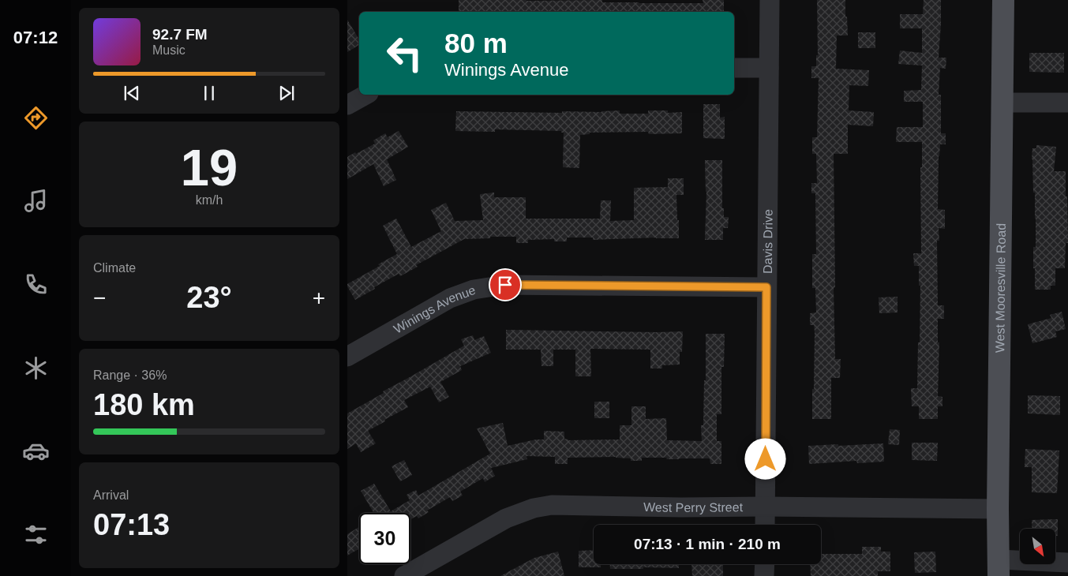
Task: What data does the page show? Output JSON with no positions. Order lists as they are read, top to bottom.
{
  "streets": {
    "main road": ["West Mooresville Road"],
    "street": ["Davis Drive", "Winings Avenue", "West Perry Street"]
  },
  "crossings": [
    ["Davis Drive", "Winings Avenue"],
    ["Davis Drive", "West Perry Street"],
    ["West Mooresville Road", "West Perry Street"]
  ],
  "north": "bottom right",
  "page": {
    "tabs": "07:12",
    "turn": ["80 m", "Winings Avenue"],
    "song": ["92.7 FM", "Music"],
    "tile": [
      ["19", "km/h"],
      "Climate",
      ["Range · 36%", "180 km"],
      ["Arrival", "07:13"]
    ],
    "heat": ["−", "23°", "+"],
    "limit": "30",
    "trip": "07:13 · 1 min · 210 m"
  }
}
